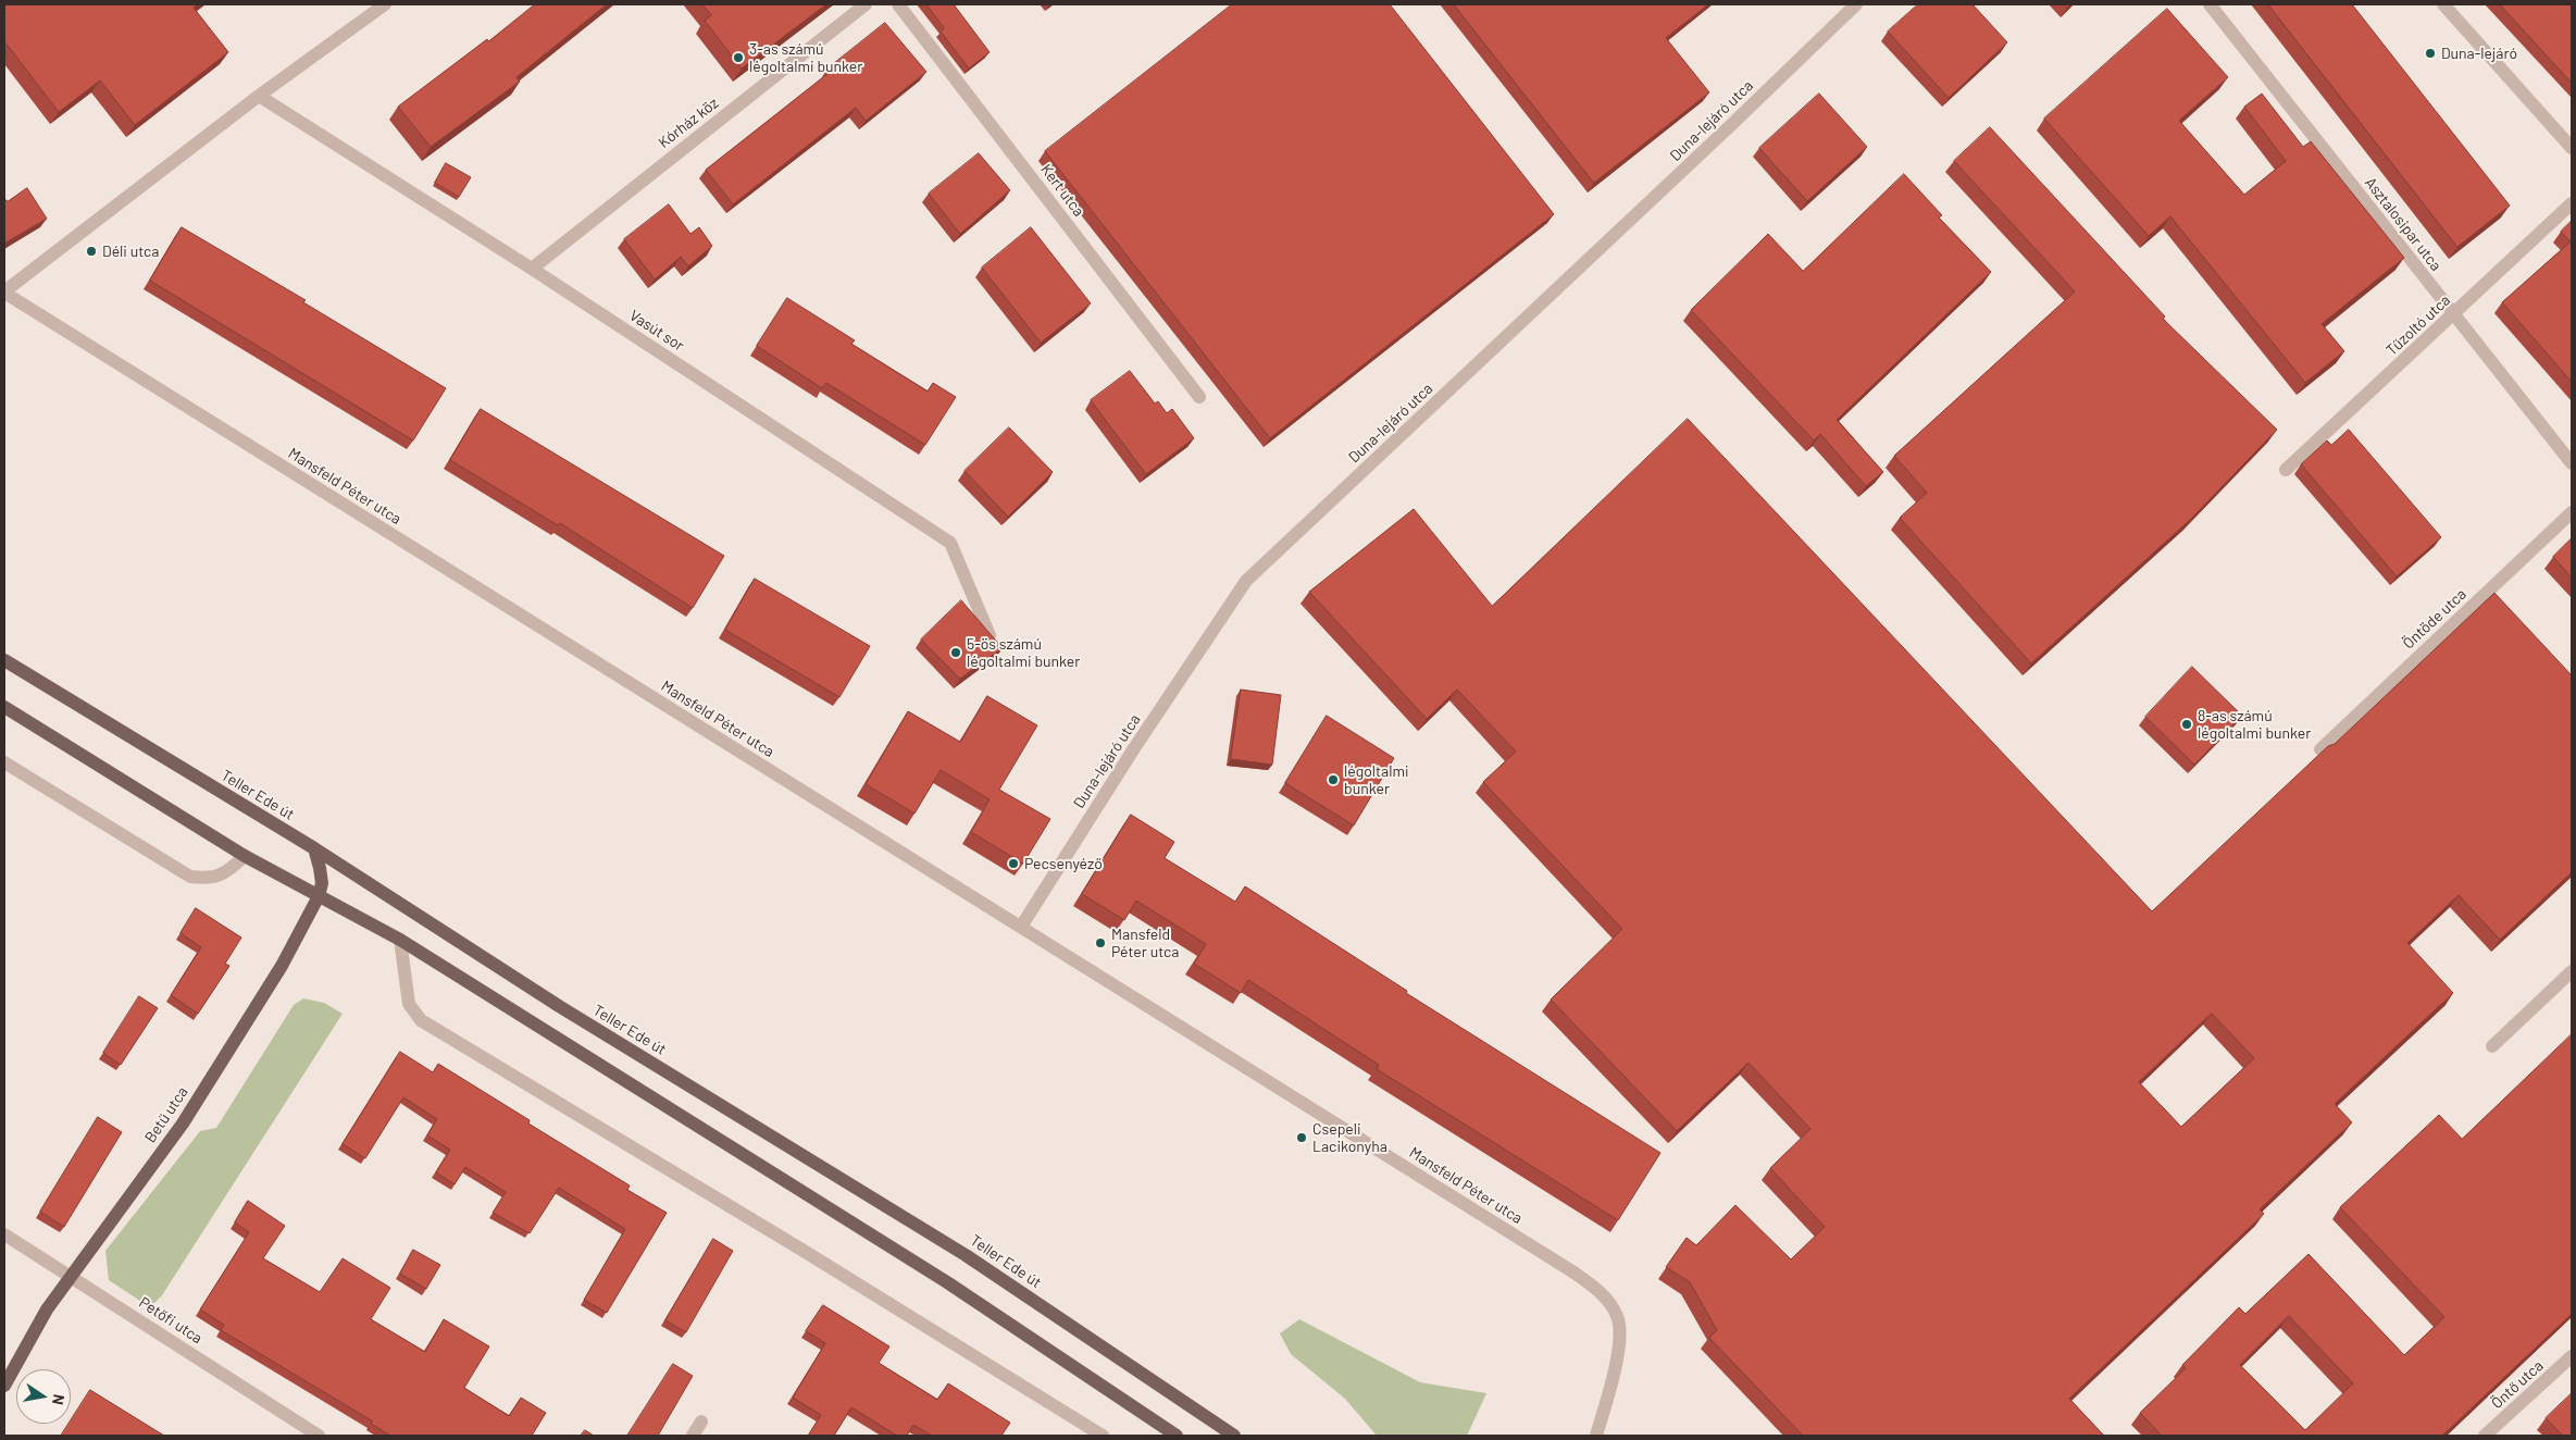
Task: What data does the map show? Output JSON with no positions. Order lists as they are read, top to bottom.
{
  "streets": {
    "main road": ["Teller Ede út", "Betű utca"],
    "street": [
      "Duna-lejáró utca",
      "Kórház köz",
      "Kert utca",
      "Asztalosipar utca",
      "Tűzoltó utca",
      "Vasút sor",
      "Mansfeld Péter utca",
      "Öntöde utca",
      "Petőfi utca",
      "Öntő utca"
    ]
  },
  "crossings": [
    ["Duna-lejáró utca", "Mansfeld Péter utca"],
    ["Kórház köz", "Vasút sor"],
    ["Asztalosipar utca", "Tűzoltó utca"],
    ["Teller Ede út", "Betű utca"],
    ["Betű utca", "Petőfi utca"]
  ],
  "places": [
    "Duna-lejáró",
    "3-as számú légoltalmi bunker",
    "Déli utca",
    "5-ös számú légoltalmi bunker",
    "8-as számú légoltalmi bunker",
    "légoltalmi bunker",
    "Pecsenyéző",
    "Mansfeld Péter utca",
    "Csepeli Lacikonyha"
  ],
  "north": "right"
}
